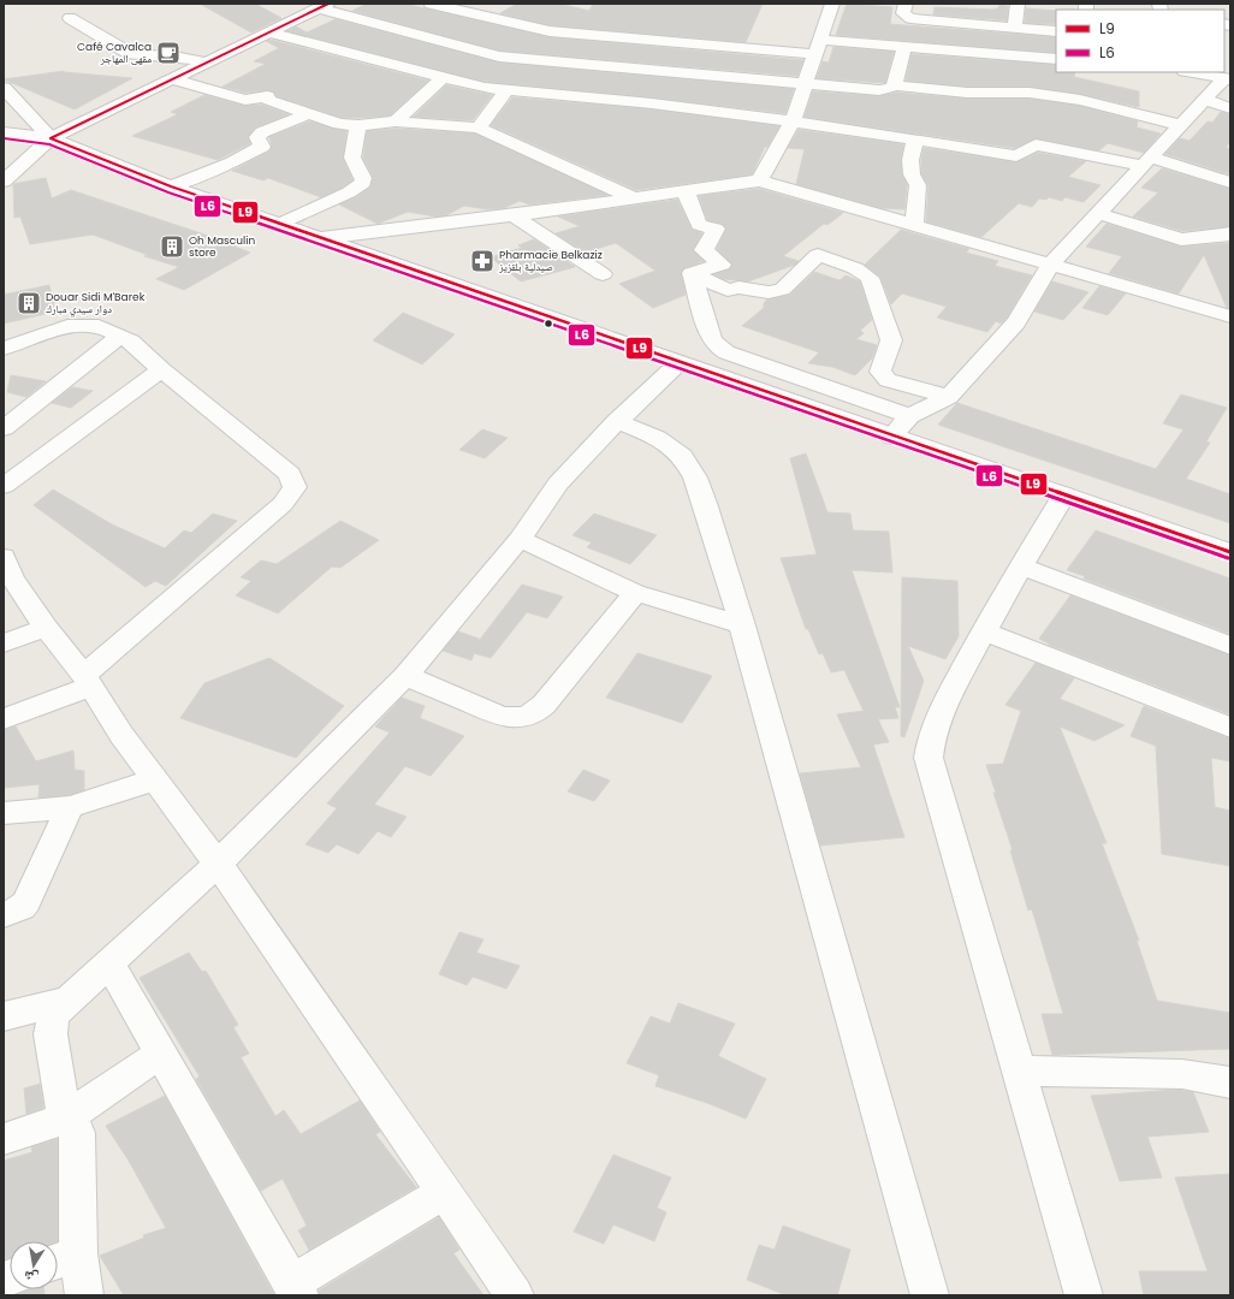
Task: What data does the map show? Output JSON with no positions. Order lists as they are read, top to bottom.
{
  "places": {
    "cafe": ["Café Cavalca مقهى المهاجر"],
    "building": ["Oh Masculin store", "Douar Sidi M'Barek دوار سيدي مبارك"],
    "pharmacy": ["Pharmacie Belkaziz صيدلية بلقزيز"]
  },
  "lines": ["transit line L9", "transit line L6"],
  "legend": ["L9", "L6"],
  "north": "bottom"
}
